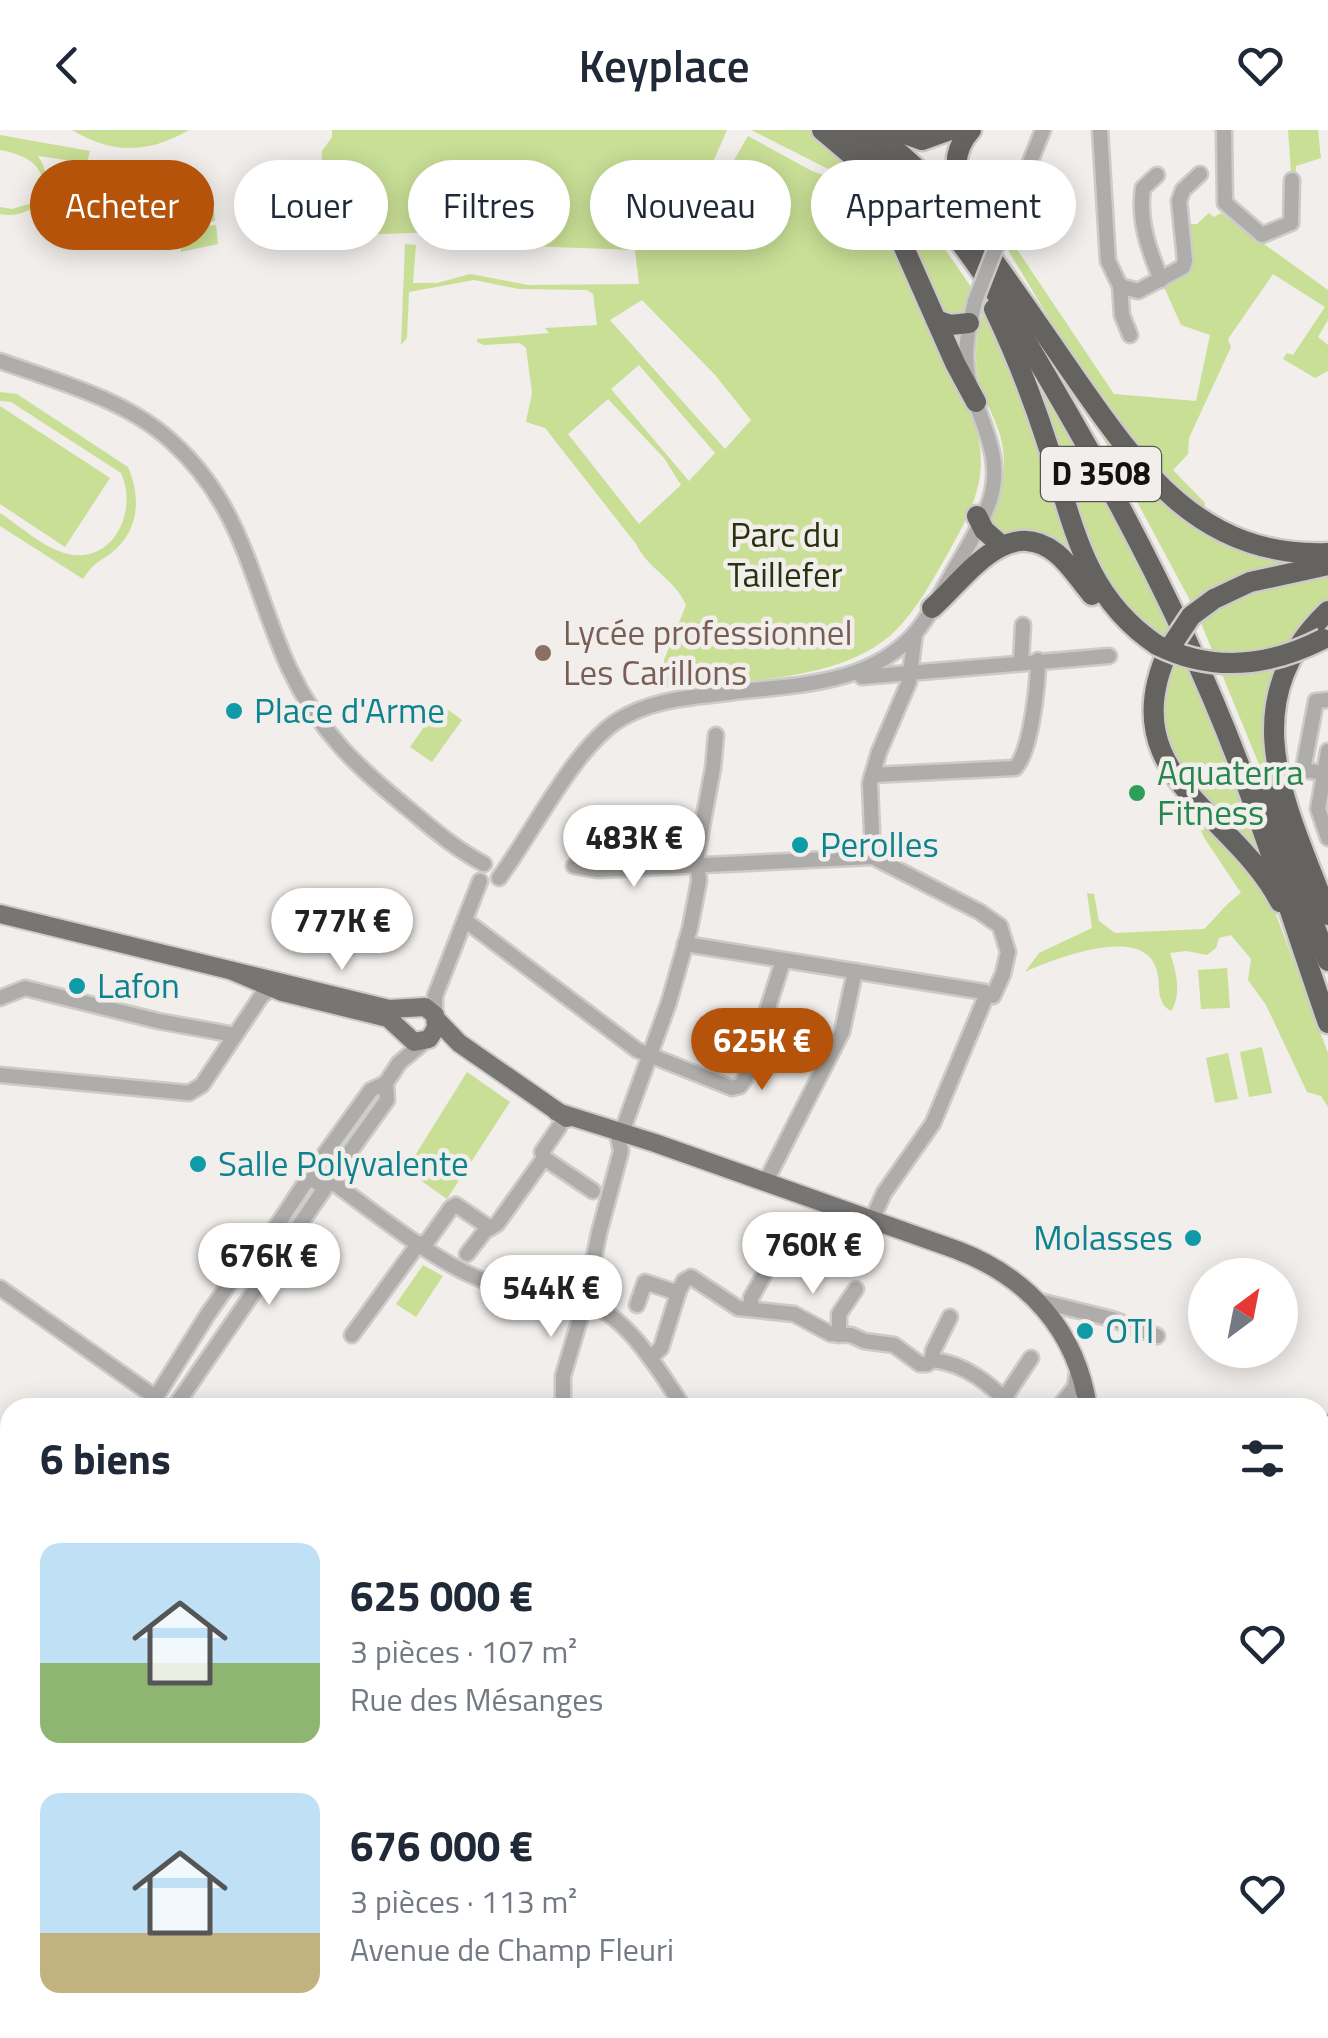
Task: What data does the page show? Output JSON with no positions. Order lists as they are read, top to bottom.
{
  "streets": {
    "highway": ["D 3508"]
  },
  "parks": ["Parc du Taillefer"],
  "places": [
    "Lycée professionnel Les Carillons",
    "Place d'Arme",
    "Aquaterra Fitness",
    "Perolles",
    "Lafon",
    "Salle Polyvalente",
    "Molasses",
    "OTI"
  ],
  "north": "top right",
  "page": {
    "header": "Keyplace",
    "chip": [
      "Acheter",
      "Louer",
      "Filtres",
      "Nouveau",
      "Appartement"
    ],
    "price": [
      "483K €",
      "777K €",
      "625K €",
      "760K €",
      "676K €",
      "544K €"
    ],
    "heading": "6 biens",
    "list": [
      {
        "name": "625 000 €",
        "note": "3 pièces · 107 m² · Rue des Mésanges"
      },
      {
        "name": "676 000 €",
        "note": "3 pièces · 113 m² · Avenue de Champ Fleuri"
      }
    ]
  }
}
